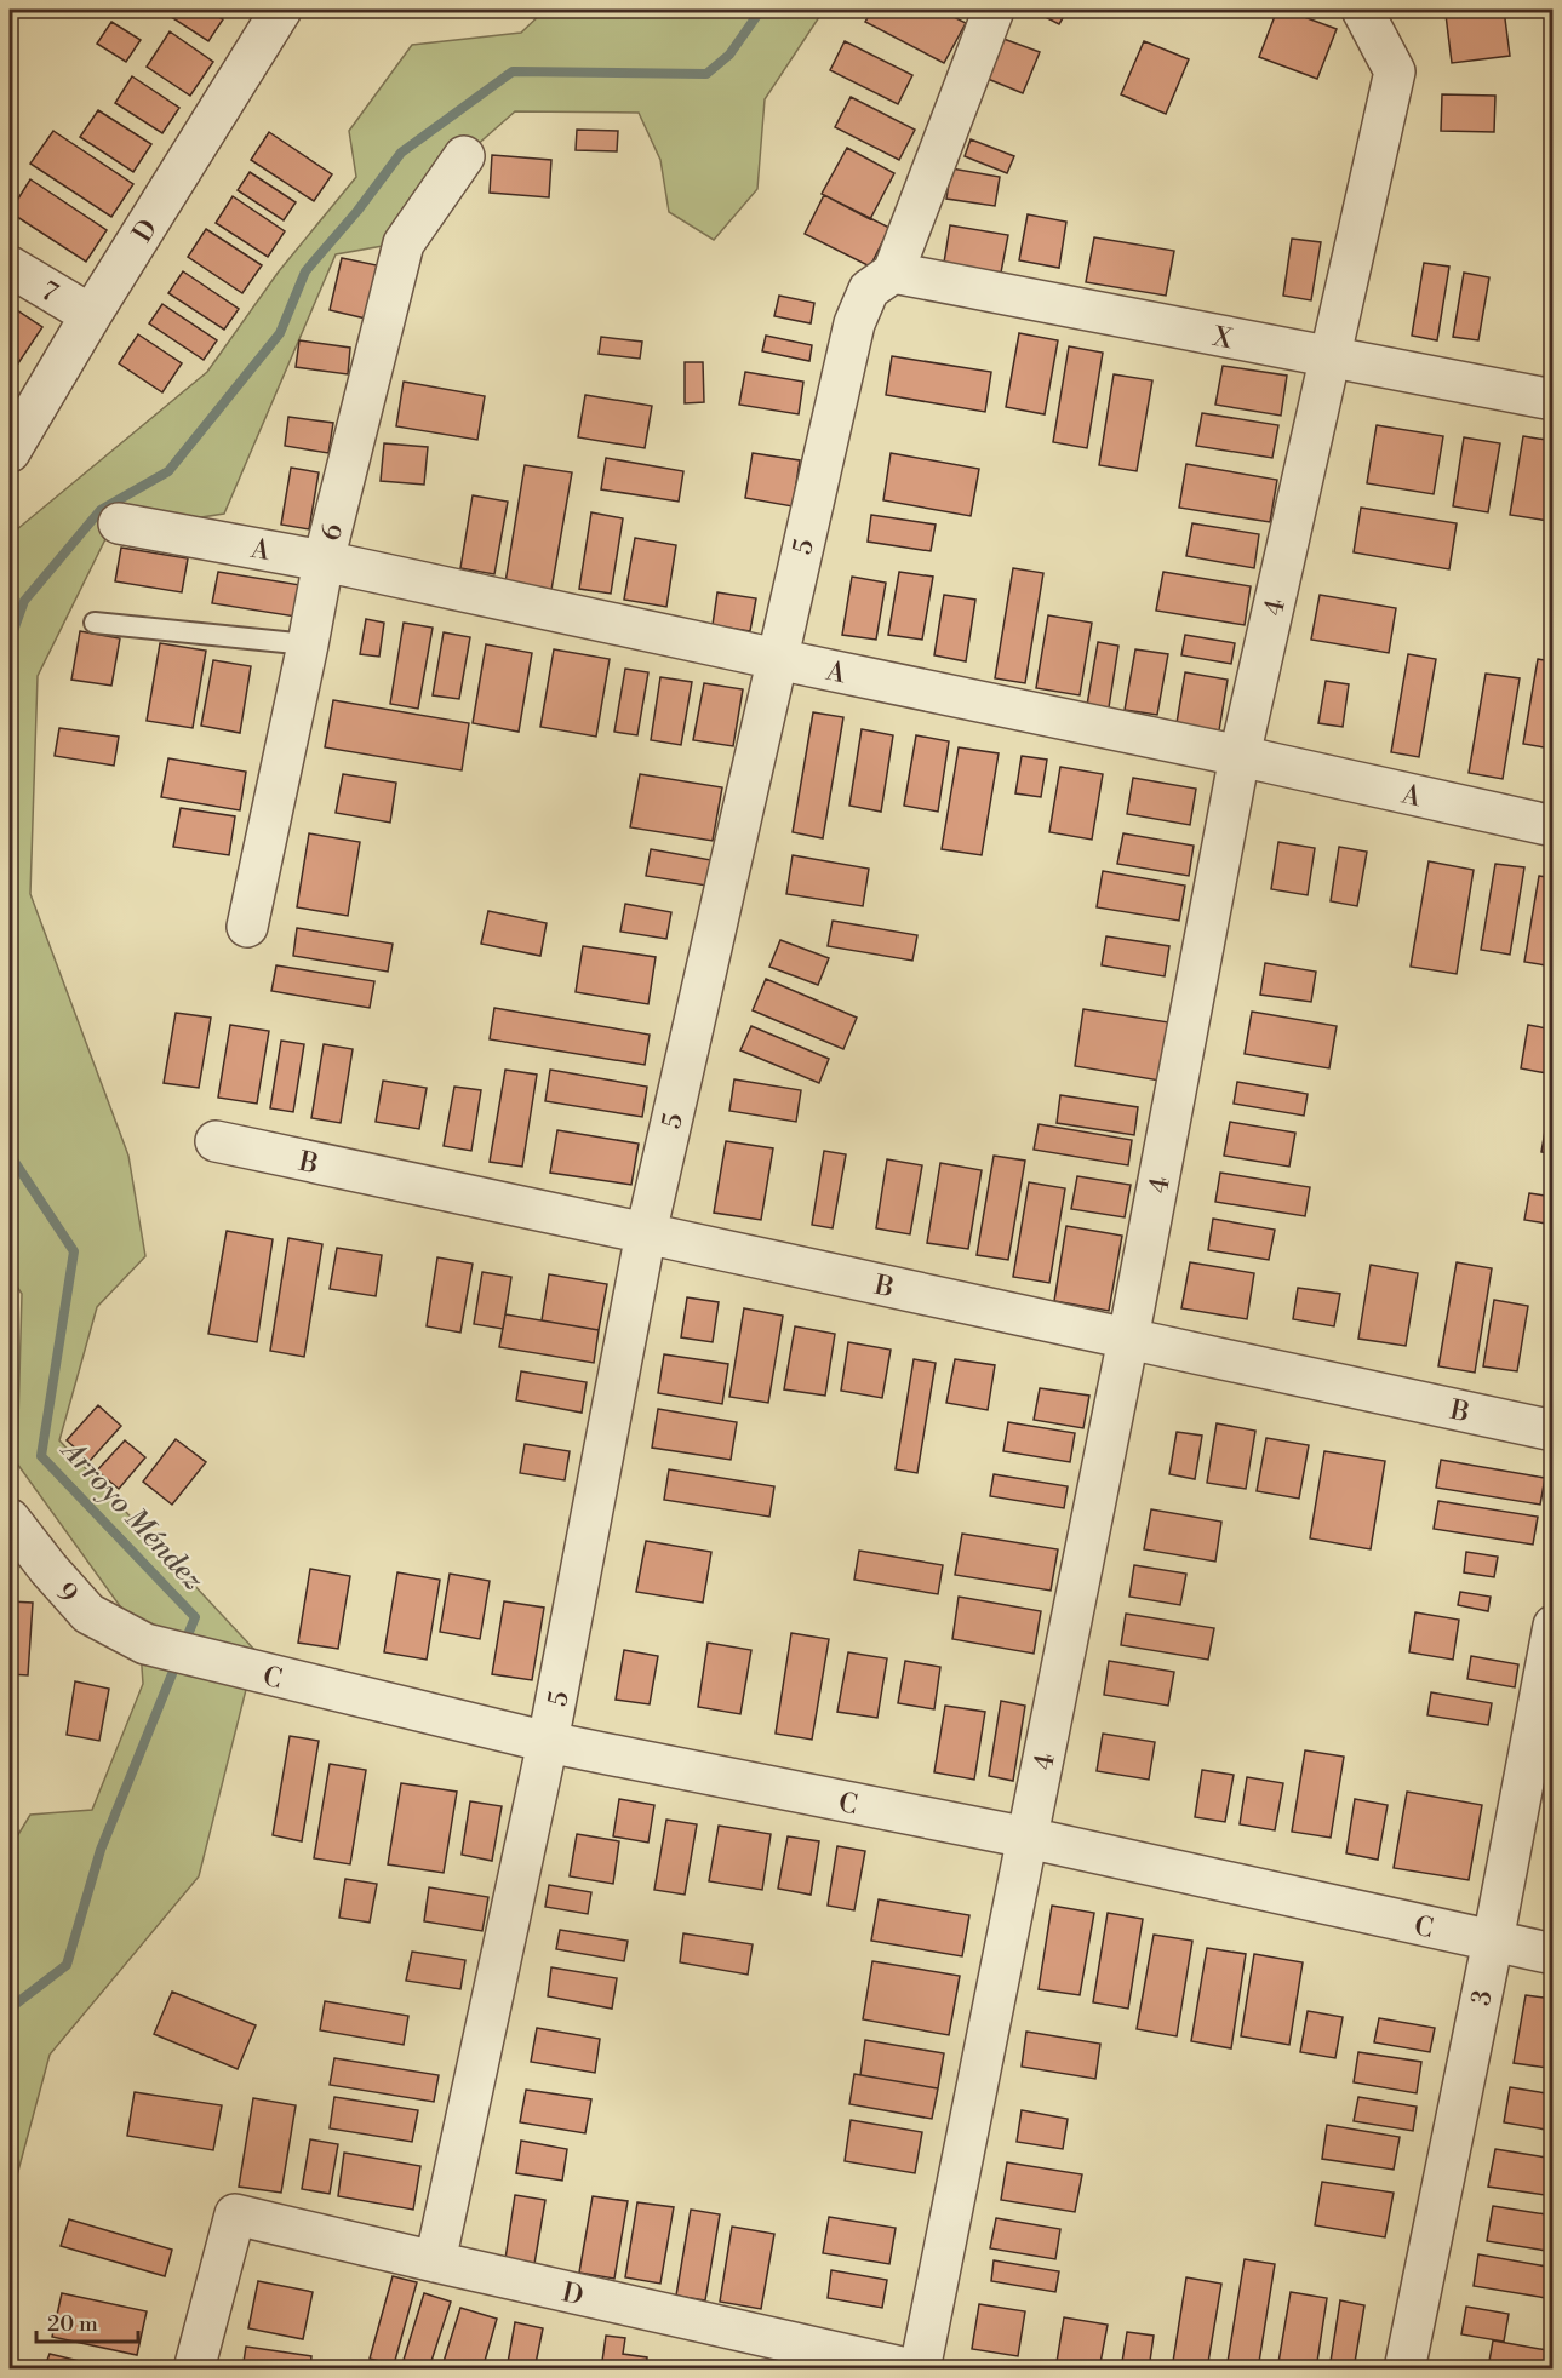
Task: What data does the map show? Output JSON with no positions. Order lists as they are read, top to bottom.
{
  "streets": {
    "street": [
      "D",
      "7",
      "X",
      "6",
      "5",
      "A",
      "4",
      "B",
      "9",
      "C",
      "3"
    ]
  },
  "crossings": [
    ["D", "7"],
    ["D", "5"],
    ["X", "5"],
    ["X", "4"],
    ["6", "A"],
    ["5", "A"],
    ["5", "B"],
    ["5", "C"],
    ["A", "4"],
    ["4", "B"],
    ["4", "C"],
    ["9", "C"],
    ["C", "3"]
  ],
  "water": ["Arroyo Méndez"],
  "scale_bar": "20 m"
}
